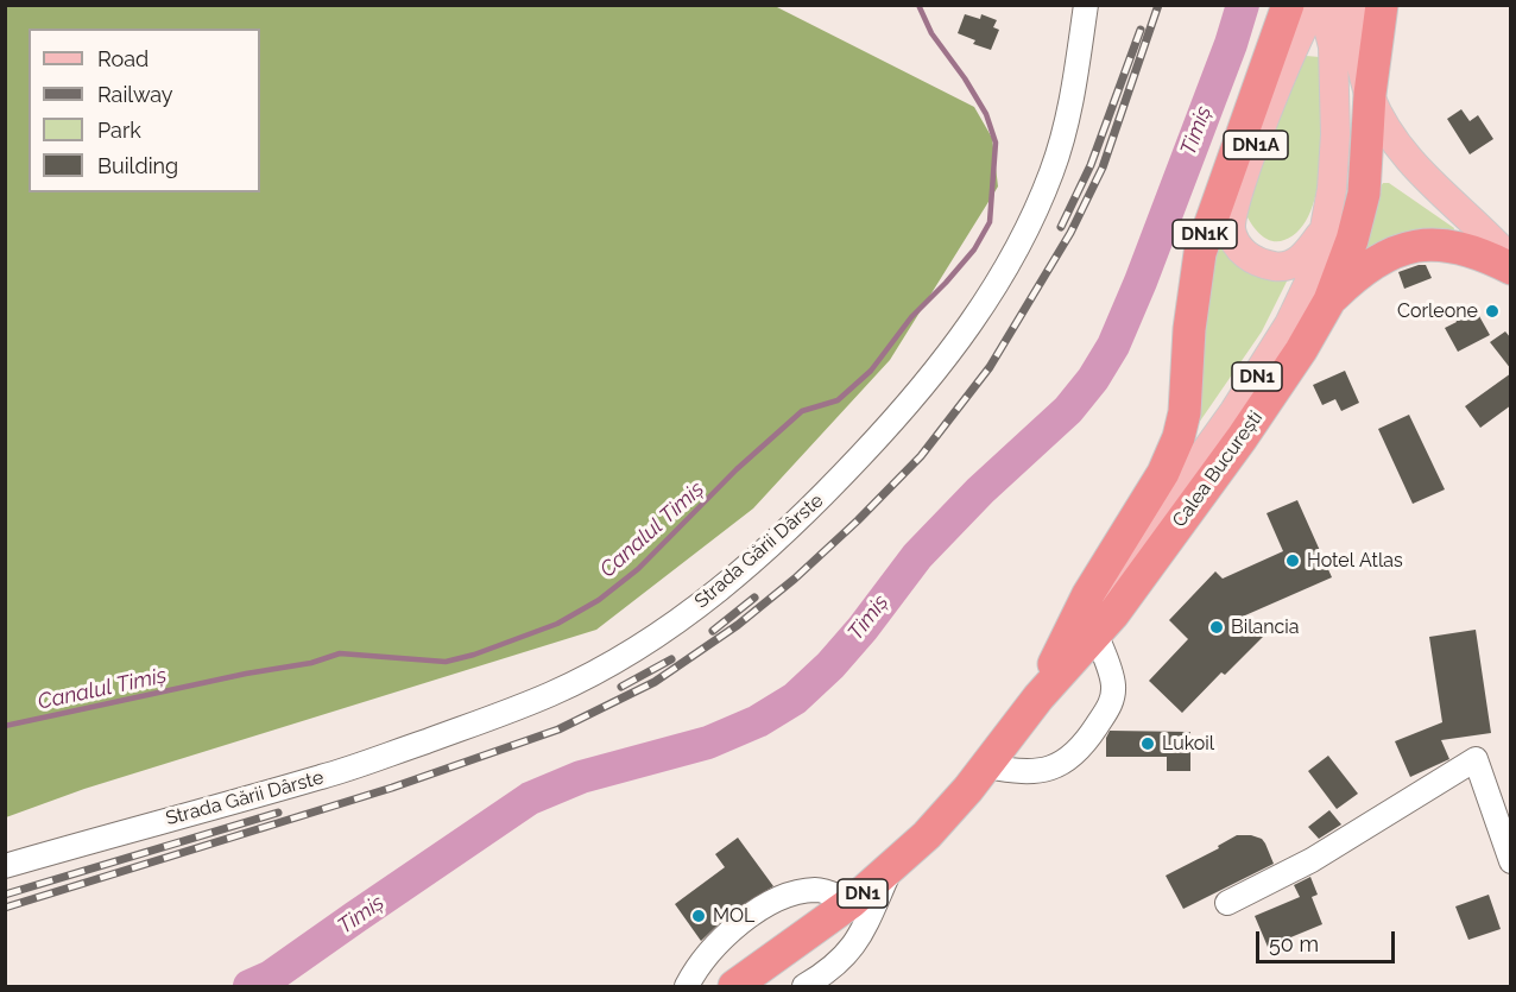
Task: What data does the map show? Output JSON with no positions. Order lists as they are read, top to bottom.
{
  "streets": {
    "highway": ["DN1K", "DN1", "Calea București"],
    "main road": ["DN1A"],
    "street": ["Strada Gării Dârste"]
  },
  "crossings": [
    ["DN1A", "Calea București"],
    ["DN1K", "Calea București"]
  ],
  "water": ["Timiș", "Canalul Timiș"],
  "places": [
    "Corleone",
    "Hotel Atlas",
    "Bilancia",
    "Lukoil",
    "MOL"
  ],
  "legend": [
    "Road",
    "Railway",
    "Park",
    "Building"
  ],
  "scale_bar": "50 m"
}
